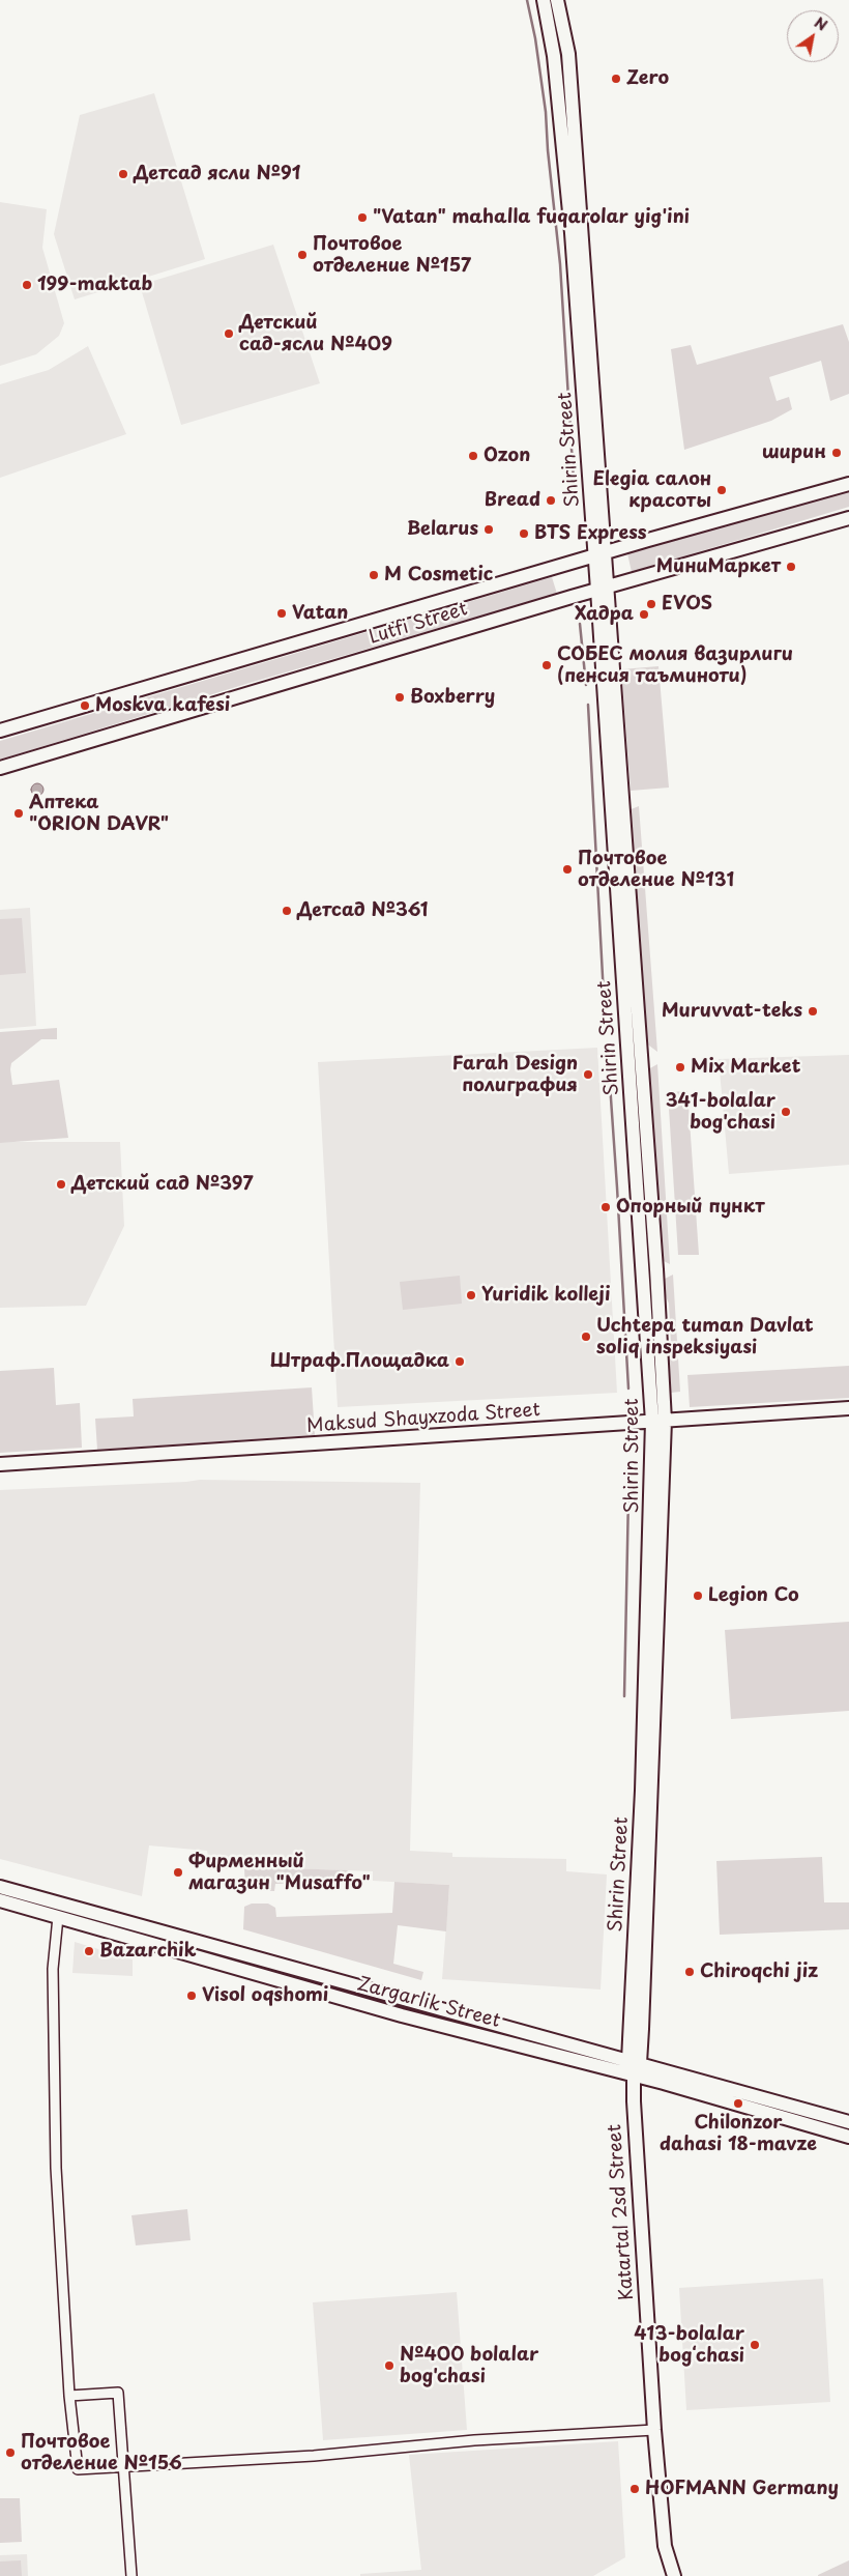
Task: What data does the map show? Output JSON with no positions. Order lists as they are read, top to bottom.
{
  "streets": {
    "main road": [
      "Shirin Street",
      "Lutfi Street",
      "Maksud Shayxzoda Street",
      "Zargarlik Street",
      "Katartal 2sd Street"
    ]
  },
  "crossings": [
    ["Shirin Street", "Lutfi Street"],
    ["Shirin Street", "Maksud Shayxzoda Street"],
    ["Shirin Street", "Zargarlik Street"],
    ["Shirin Street", "Katartal 2sd Street"],
    ["Zargarlik Street", "Katartal 2sd Street"]
  ],
  "places": [
    "Zero",
    "Детсад ясли №91",
    "\"Vatan\" mahalla fuqarolar yig'ini",
    "Почтовое отделение №157",
    "199-maktab",
    "Детский сад-ясли №409",
    "ширин",
    "Ozon",
    "Elegia салон красоты",
    "Bread",
    "Belarus",
    "BTS Express",
    "МиниМаркет",
    "M Cosmetic",
    "EVOS",
    "Vatan",
    "Хадра",
    "СОБЕС молия вазирлиги (пенсия таъминоти)",
    "Boxberry",
    "Moskva kafesi",
    "Аптека \"ORION DAVR\"",
    "Почтовое отделение №131",
    "Детсад №361",
    "Muruvvat-teks",
    "Mix Market",
    "Farah Design полиграфия",
    "341-bolalar bog'chasi",
    "Детский сад №397",
    "Опорный пункт",
    "Yuridik kolleji",
    "Uchtepa tuman Davlat soliq inspeksiyasi",
    "Штраф.Площадка",
    "Legion Co",
    "Фирменный магазин \"Musaffo\"",
    "Bazarchik",
    "Chiroqchi jiz",
    "Visol oqshomi",
    "Chilonzor dahasi 18-mavze",
    "413-bolalar bogʻchasi",
    "№400 bolalar bog'chasi",
    "Почтовое отделение №156",
    "HOFMANN Germany"
  ],
  "north": "top right"
}
